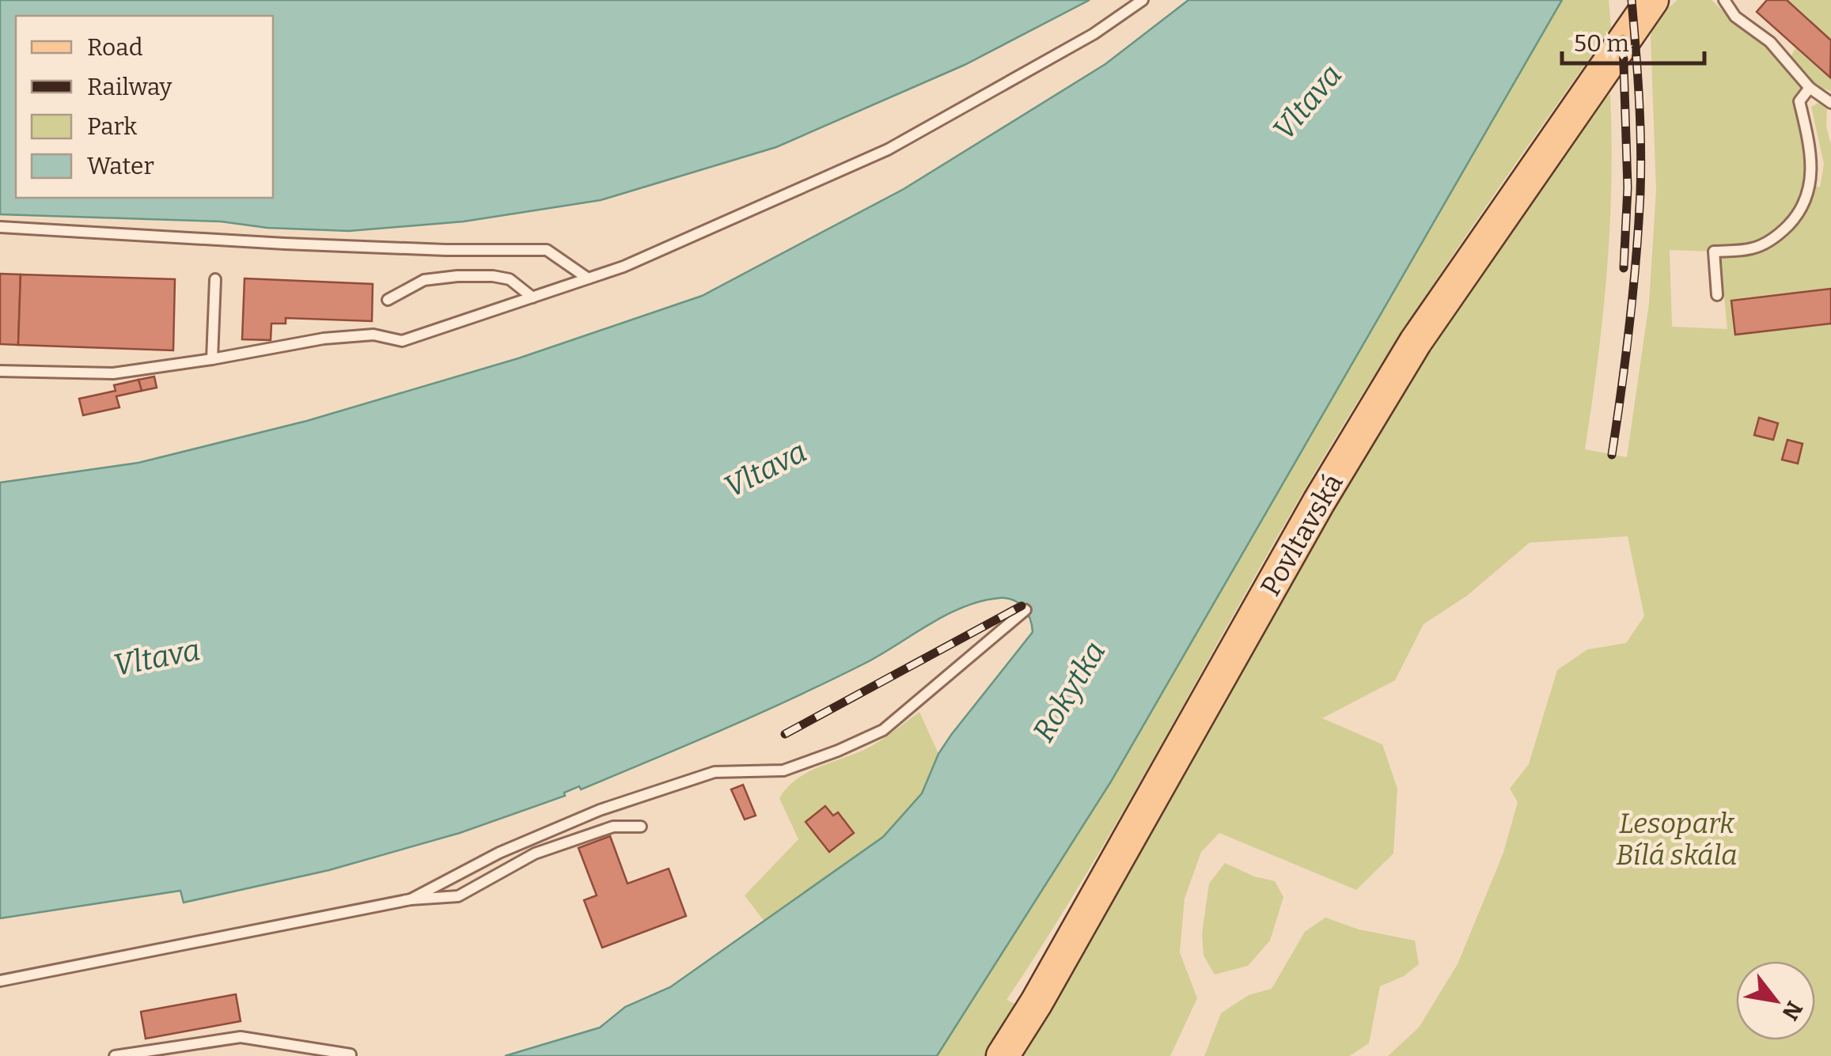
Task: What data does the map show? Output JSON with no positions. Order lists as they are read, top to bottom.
{
  "streets": {
    "main road": ["Povltavská"]
  },
  "water": ["Vltava", "Rokytka"],
  "parks": ["Lesopark Bílá skála"],
  "legend": [
    "Road",
    "Railway",
    "Park",
    "Water"
  ],
  "scale_bar": "50 m",
  "north": "bottom right"
}
